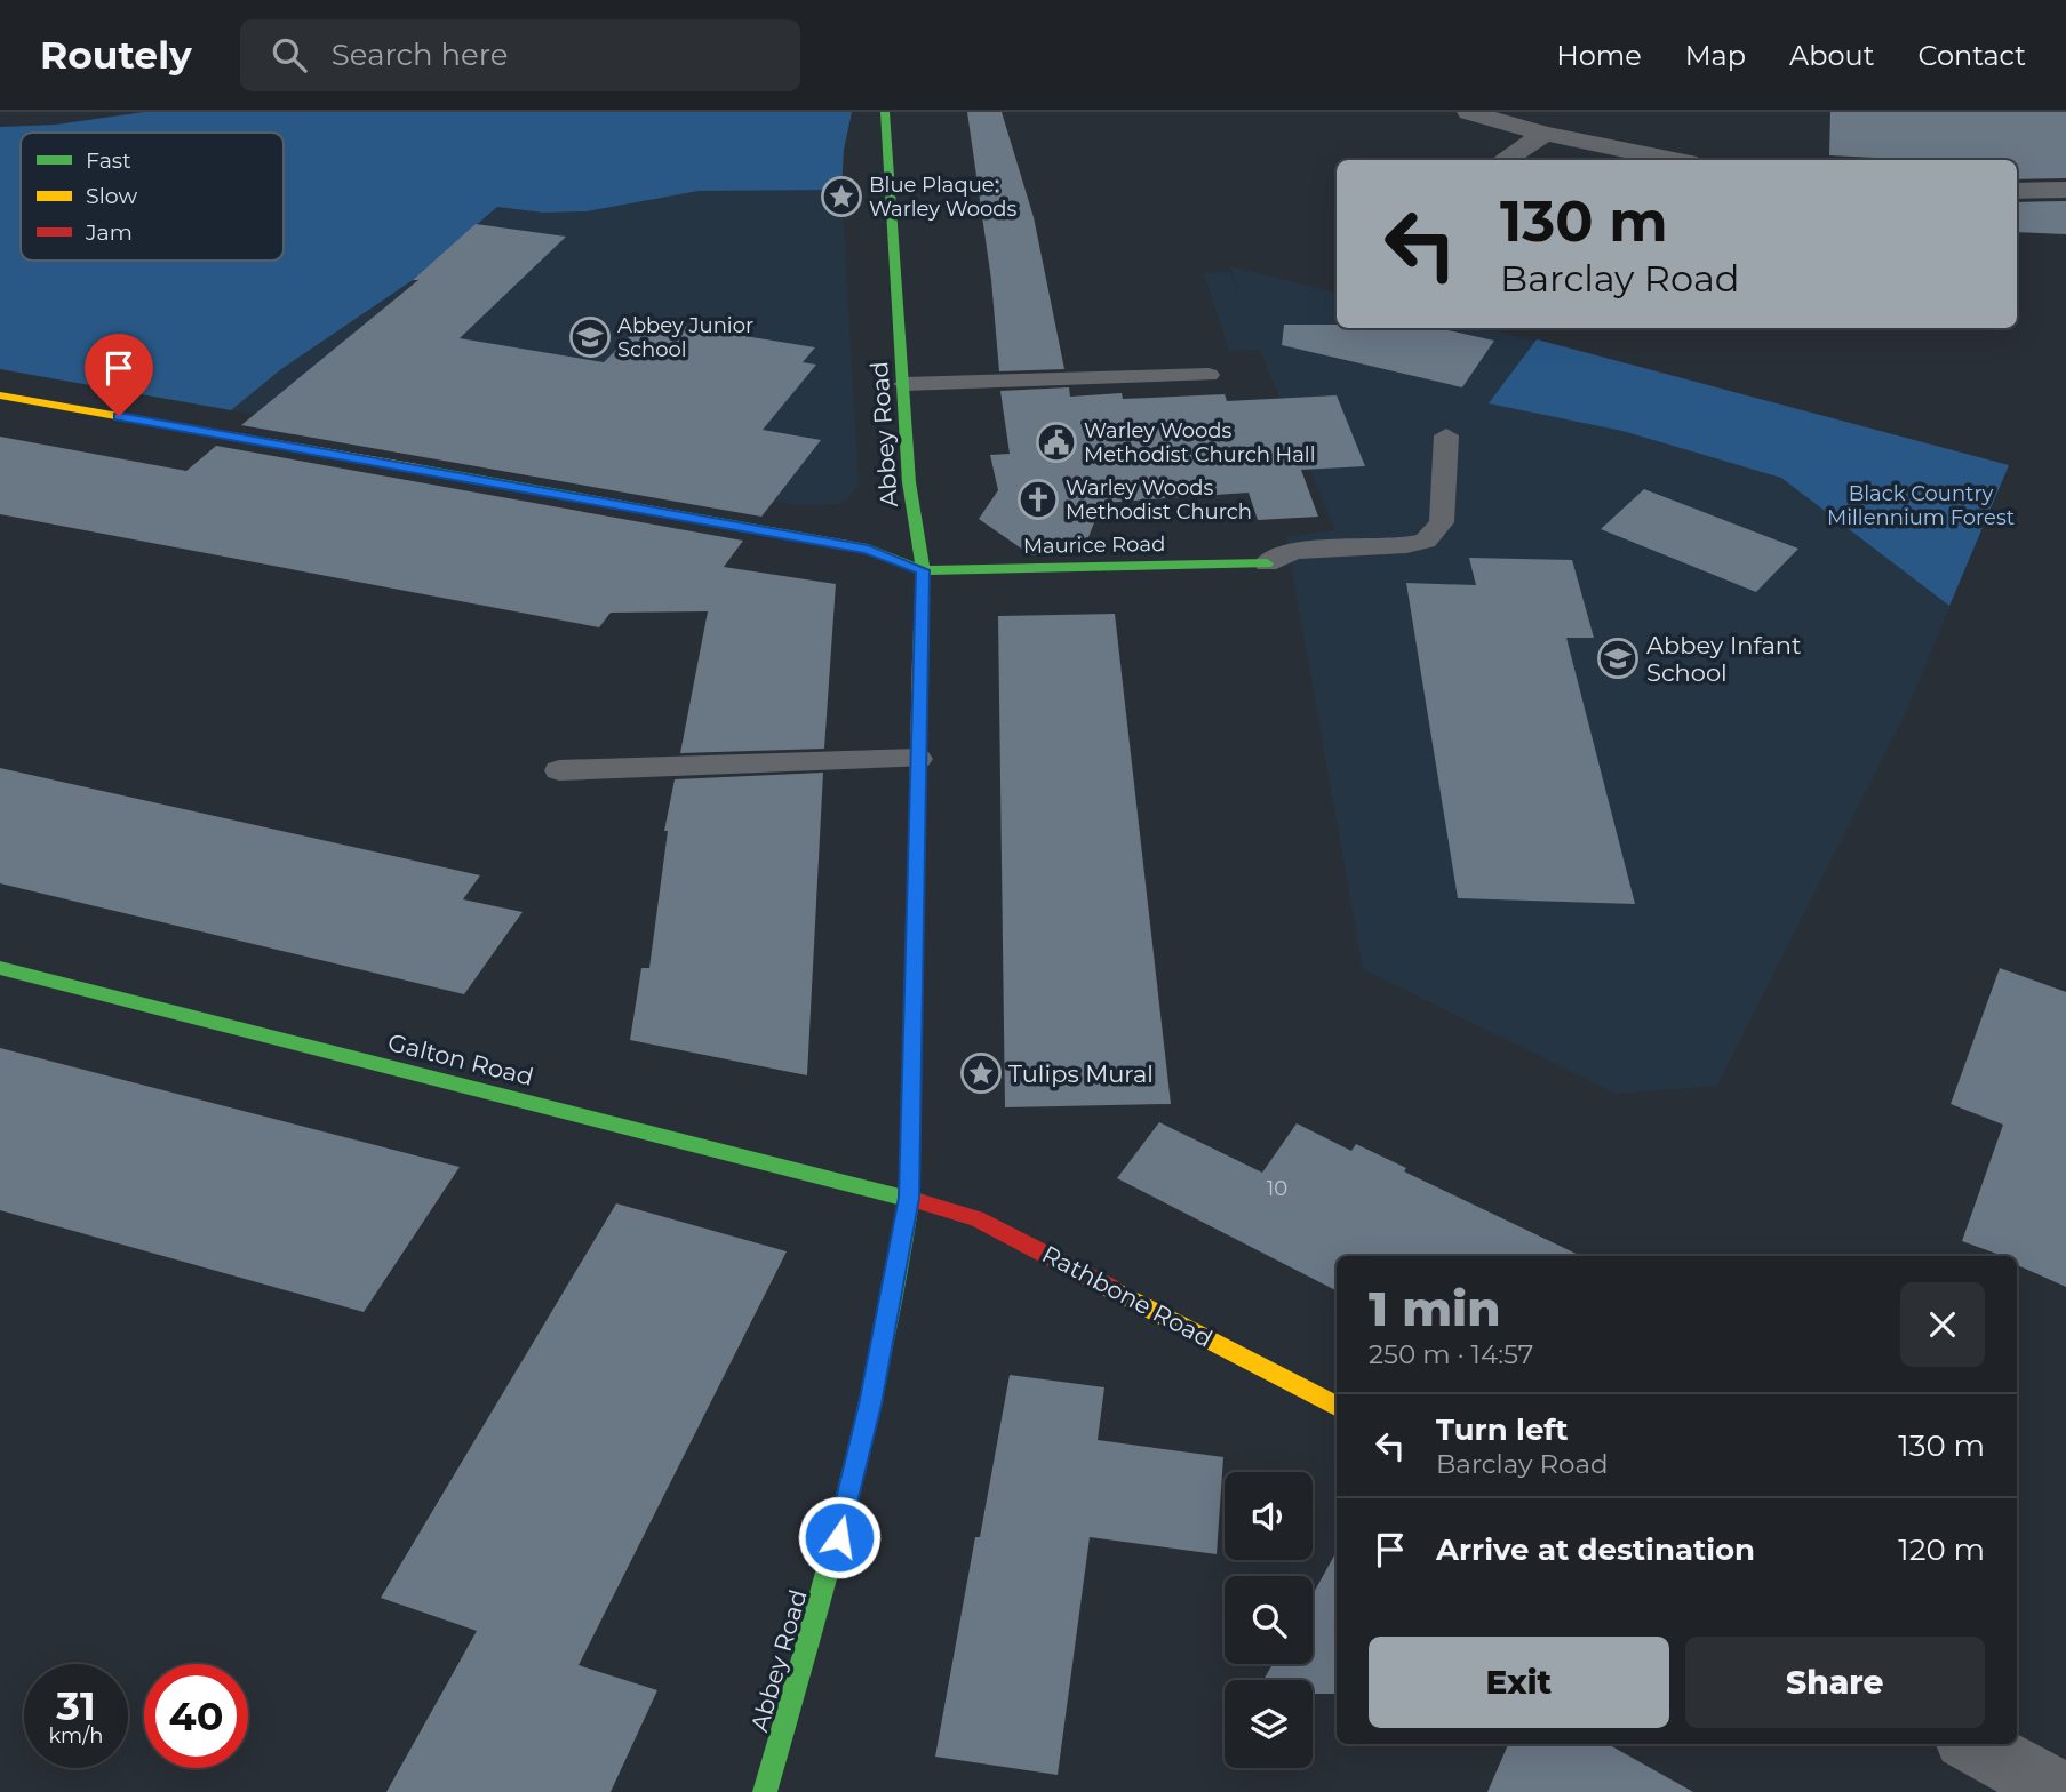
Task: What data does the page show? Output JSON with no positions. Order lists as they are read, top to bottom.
{
  "streets": {
    "street": [
      "Abbey Road",
      "Maurice Road",
      "Galton Road",
      "Rathbone Road"
    ]
  },
  "crossings": [
    ["Abbey Road", "Maurice Road"],
    ["Abbey Road", "Galton Road"],
    ["Abbey Road", "Rathbone Road"],
    ["Galton Road", "Rathbone Road"]
  ],
  "parks": ["Black Country Millennium Forest"],
  "places": {
    "place": ["Blue Plaque: Warley Woods", "Tulips Mural"],
    "school or university": ["Abbey Junior School", "Abbey Infant School"],
    "public building": ["Warley Woods Methodist Church Hall"],
    "church": ["Warley Woods Methodist Church"]
  },
  "house_numbers": ["10"],
  "legend": ["Fast", "Slow", "Jam"],
  "page": {
    "header": "Routely",
    "search": "Search here",
    "nav": [
      "Home",
      "Map",
      "About",
      "Contact"
    ],
    "turn": ["130 m", "Barclay Road"],
    "heading": ["1 min", "250 m · 14:57"],
    "list": [
      {
        "name": "Turn left",
        "note": "Barclay Road",
        "value": "130 m"
      },
      {
        "name": "Arrive at destination",
        "value": "120 m"
      }
    ],
    "buttons": ["Exit", "Share"],
    "speed": "31 km/h",
    "limit": "40"
  }
}
